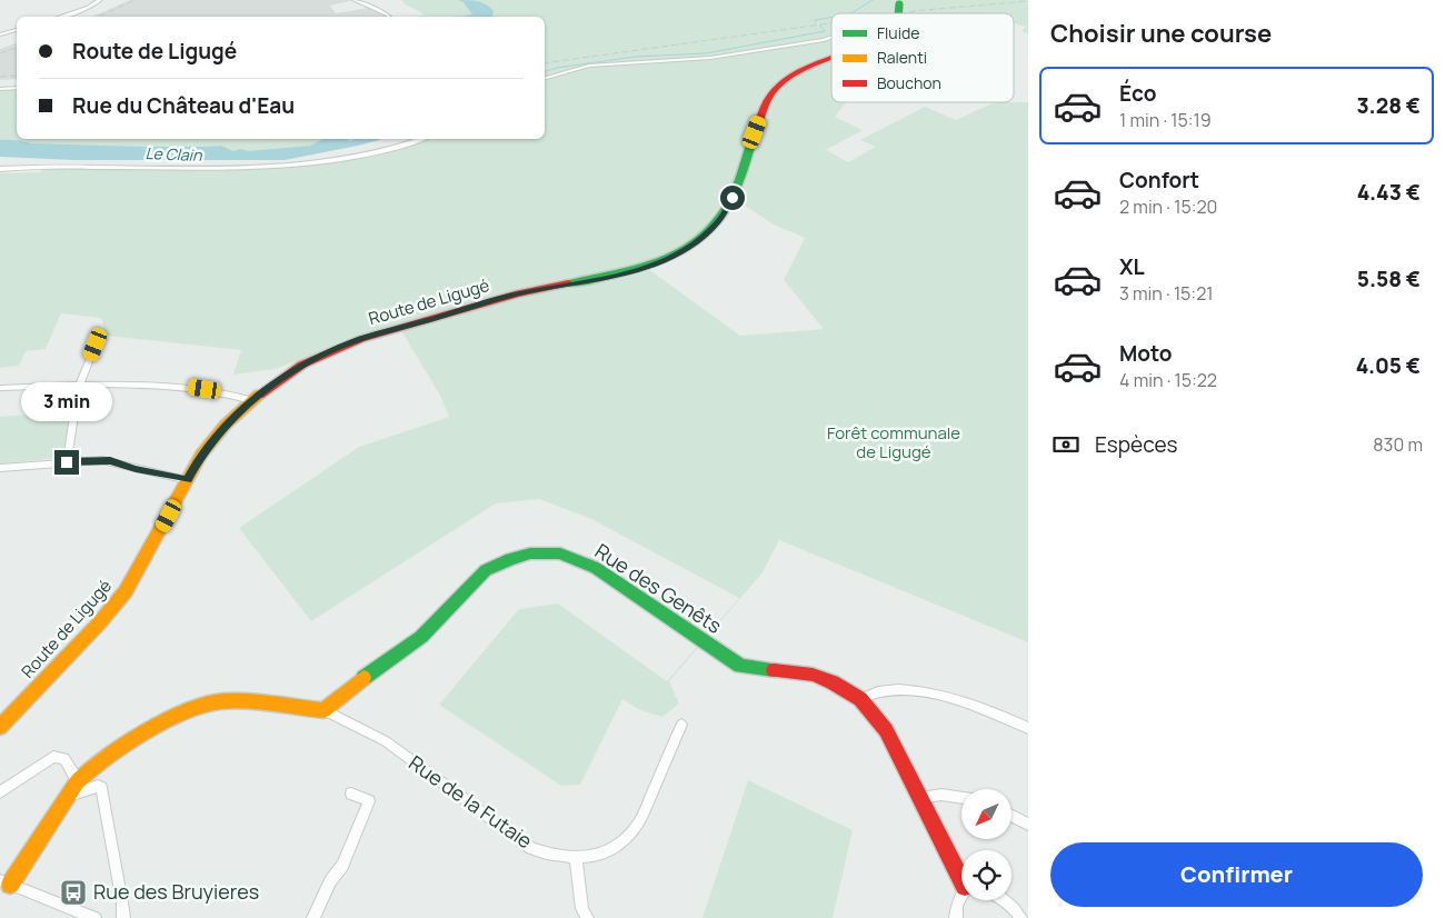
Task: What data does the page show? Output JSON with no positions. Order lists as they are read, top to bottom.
{
  "streets": {
    "street": ["Route de Ligugé", "Rue des Genêts", "Rue de la Futaie"]
  },
  "crossings": [
    ["Rue des Genêts", "Rue de la Futaie"]
  ],
  "water": ["Le Clain"],
  "parks": ["Forêt communale de Ligugé"],
  "places": {
    "bus stop": ["Rue des Bruyieres"]
  },
  "legend": ["Fluide", "Ralenti", "Bouchon"],
  "north": "bottom left",
  "page": {
    "heading": "Choisir une course",
    "banner": ["Route de Ligugé", "Rue du Château d'Eau"],
    "list": [
      {
        "name": "Éco",
        "note": "1 min · 15:19",
        "value": "3.28 €"
      },
      {
        "name": "Confort",
        "note": "2 min · 15:20",
        "value": "4.43 €"
      },
      {
        "name": "XL",
        "note": "3 min · 15:21",
        "value": "5.58 €"
      },
      {
        "name": "Moto",
        "note": "4 min · 15:22",
        "value": "4.05 €"
      }
    ],
    "bubble": "3 min",
    "pay": ["Espèces", "830 m"],
    "buttons": "Confirmer"
  }
}
